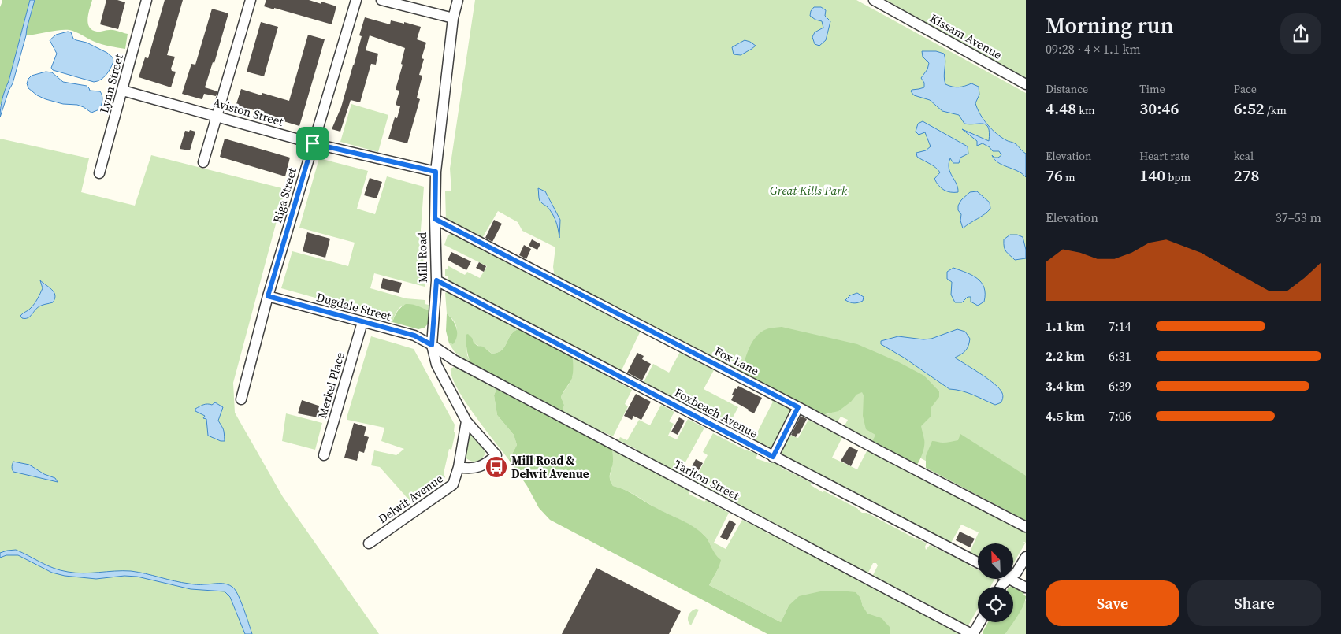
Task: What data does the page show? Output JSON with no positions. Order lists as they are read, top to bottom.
{
  "streets": {
    "street": [
      "Kissam Avenue",
      "Lynn Street",
      "Aviston Street",
      "Riga Street",
      "Mill Road",
      "Dugdale Street",
      "Fox Lane",
      "Merkel Place",
      "Foxbeach Avenue",
      "Tarlton Street",
      "Delwit Avenue"
    ]
  },
  "crossings": [
    ["Lynn Street", "Aviston Street"],
    ["Aviston Street", "Riga Street"],
    ["Aviston Street", "Mill Road"],
    ["Riga Street", "Dugdale Street"],
    ["Mill Road", "Dugdale Street"],
    ["Mill Road", "Fox Lane"],
    ["Mill Road", "Foxbeach Avenue"],
    ["Mill Road", "Tarlton Street"],
    ["Mill Road", "Delwit Avenue"],
    ["Dugdale Street", "Merkel Place"],
    ["Dugdale Street", "Tarlton Street"]
  ],
  "parks": ["Great Kills Park"],
  "places": {
    "bus stop": ["Mill Road & Delwit Avenue"]
  },
  "north": "top left",
  "page": {
    "heading": ["Morning run", "09:28 · 4 × 1.1 km"],
    "stats": [
      ["Distance", "4.48 km"],
      ["Time", "30:46"],
      ["Pace", "6:52 /km"],
      ["Elevation", "76 m"],
      ["Heart rate", "140 bpm"],
      ["kcal", "278"]
    ],
    "chart": ["Elevation", "37–53 m"],
    "list": [
      {
        "name": "1.1 km",
        "note": "7:14"
      },
      {
        "name": "2.2 km",
        "note": "6:31"
      },
      {
        "name": "3.4 km",
        "note": "6:39"
      },
      {
        "name": "4.5 km",
        "note": "7:06"
      }
    ],
    "buttons": ["Save", "Share"]
  }
}
